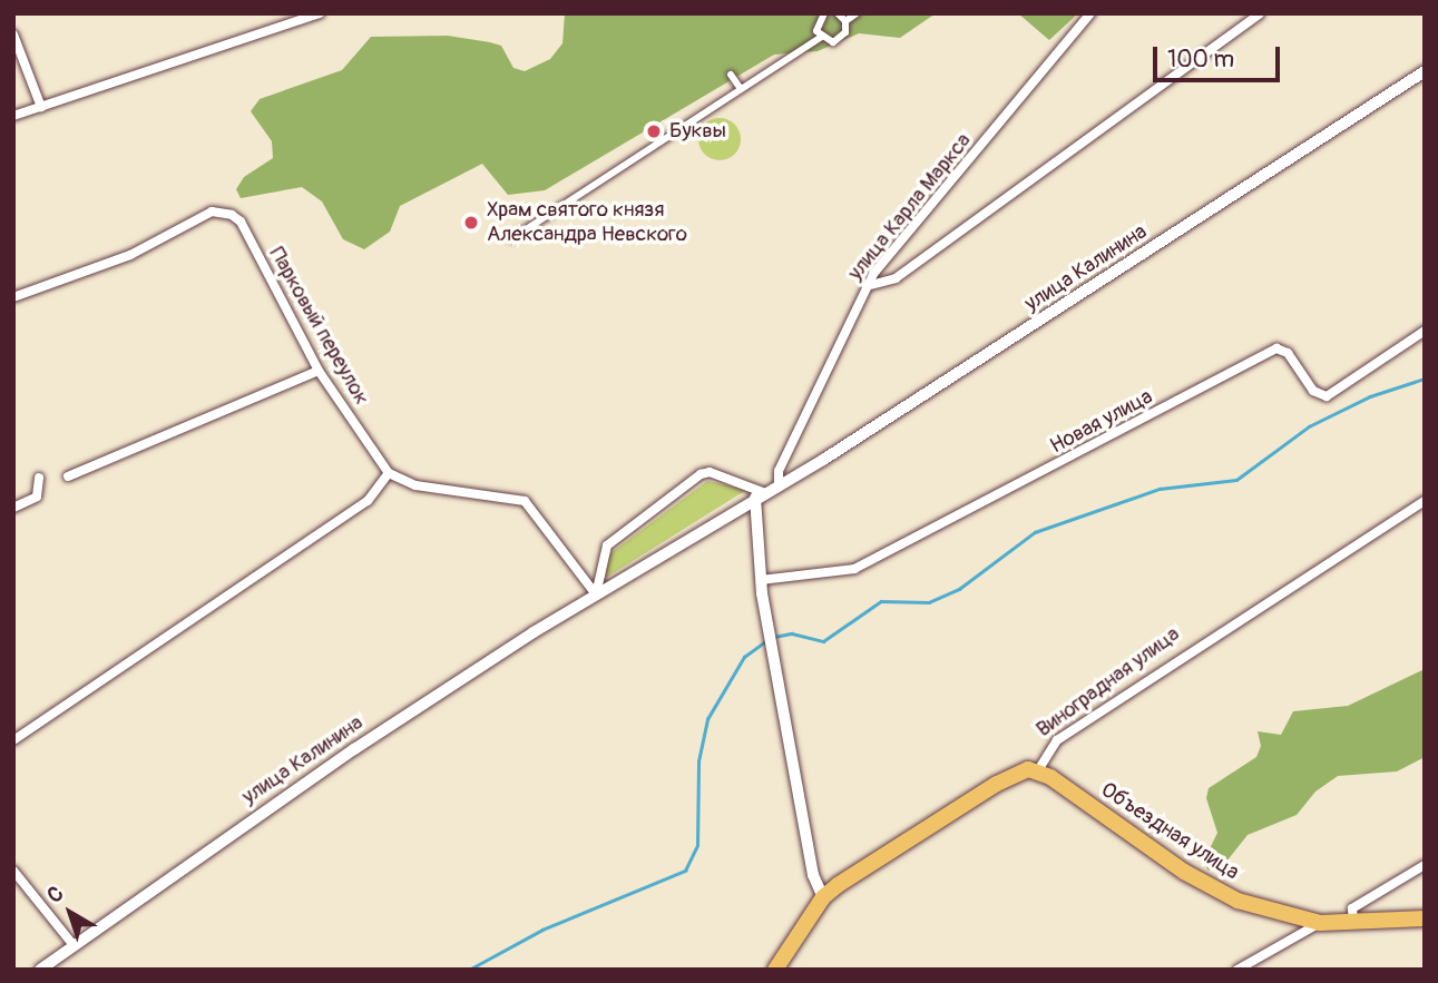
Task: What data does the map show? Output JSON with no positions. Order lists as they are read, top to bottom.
{
  "streets": {
    "main road": ["Виноградная улица", "Объездная улица"],
    "street": [
      "улица Карла Маркса",
      "улица Калинина",
      "Парковый переулок",
      "Новая улица"
    ]
  },
  "crossings": [
    ["улица Карла Маркса", "улица Калинина"],
    ["Виноградная улица", "Объездная улица"]
  ],
  "places": ["Буквы", "Храм святого князя Александра Невского"],
  "scale_bar": "100 m",
  "north": "top left"
}
